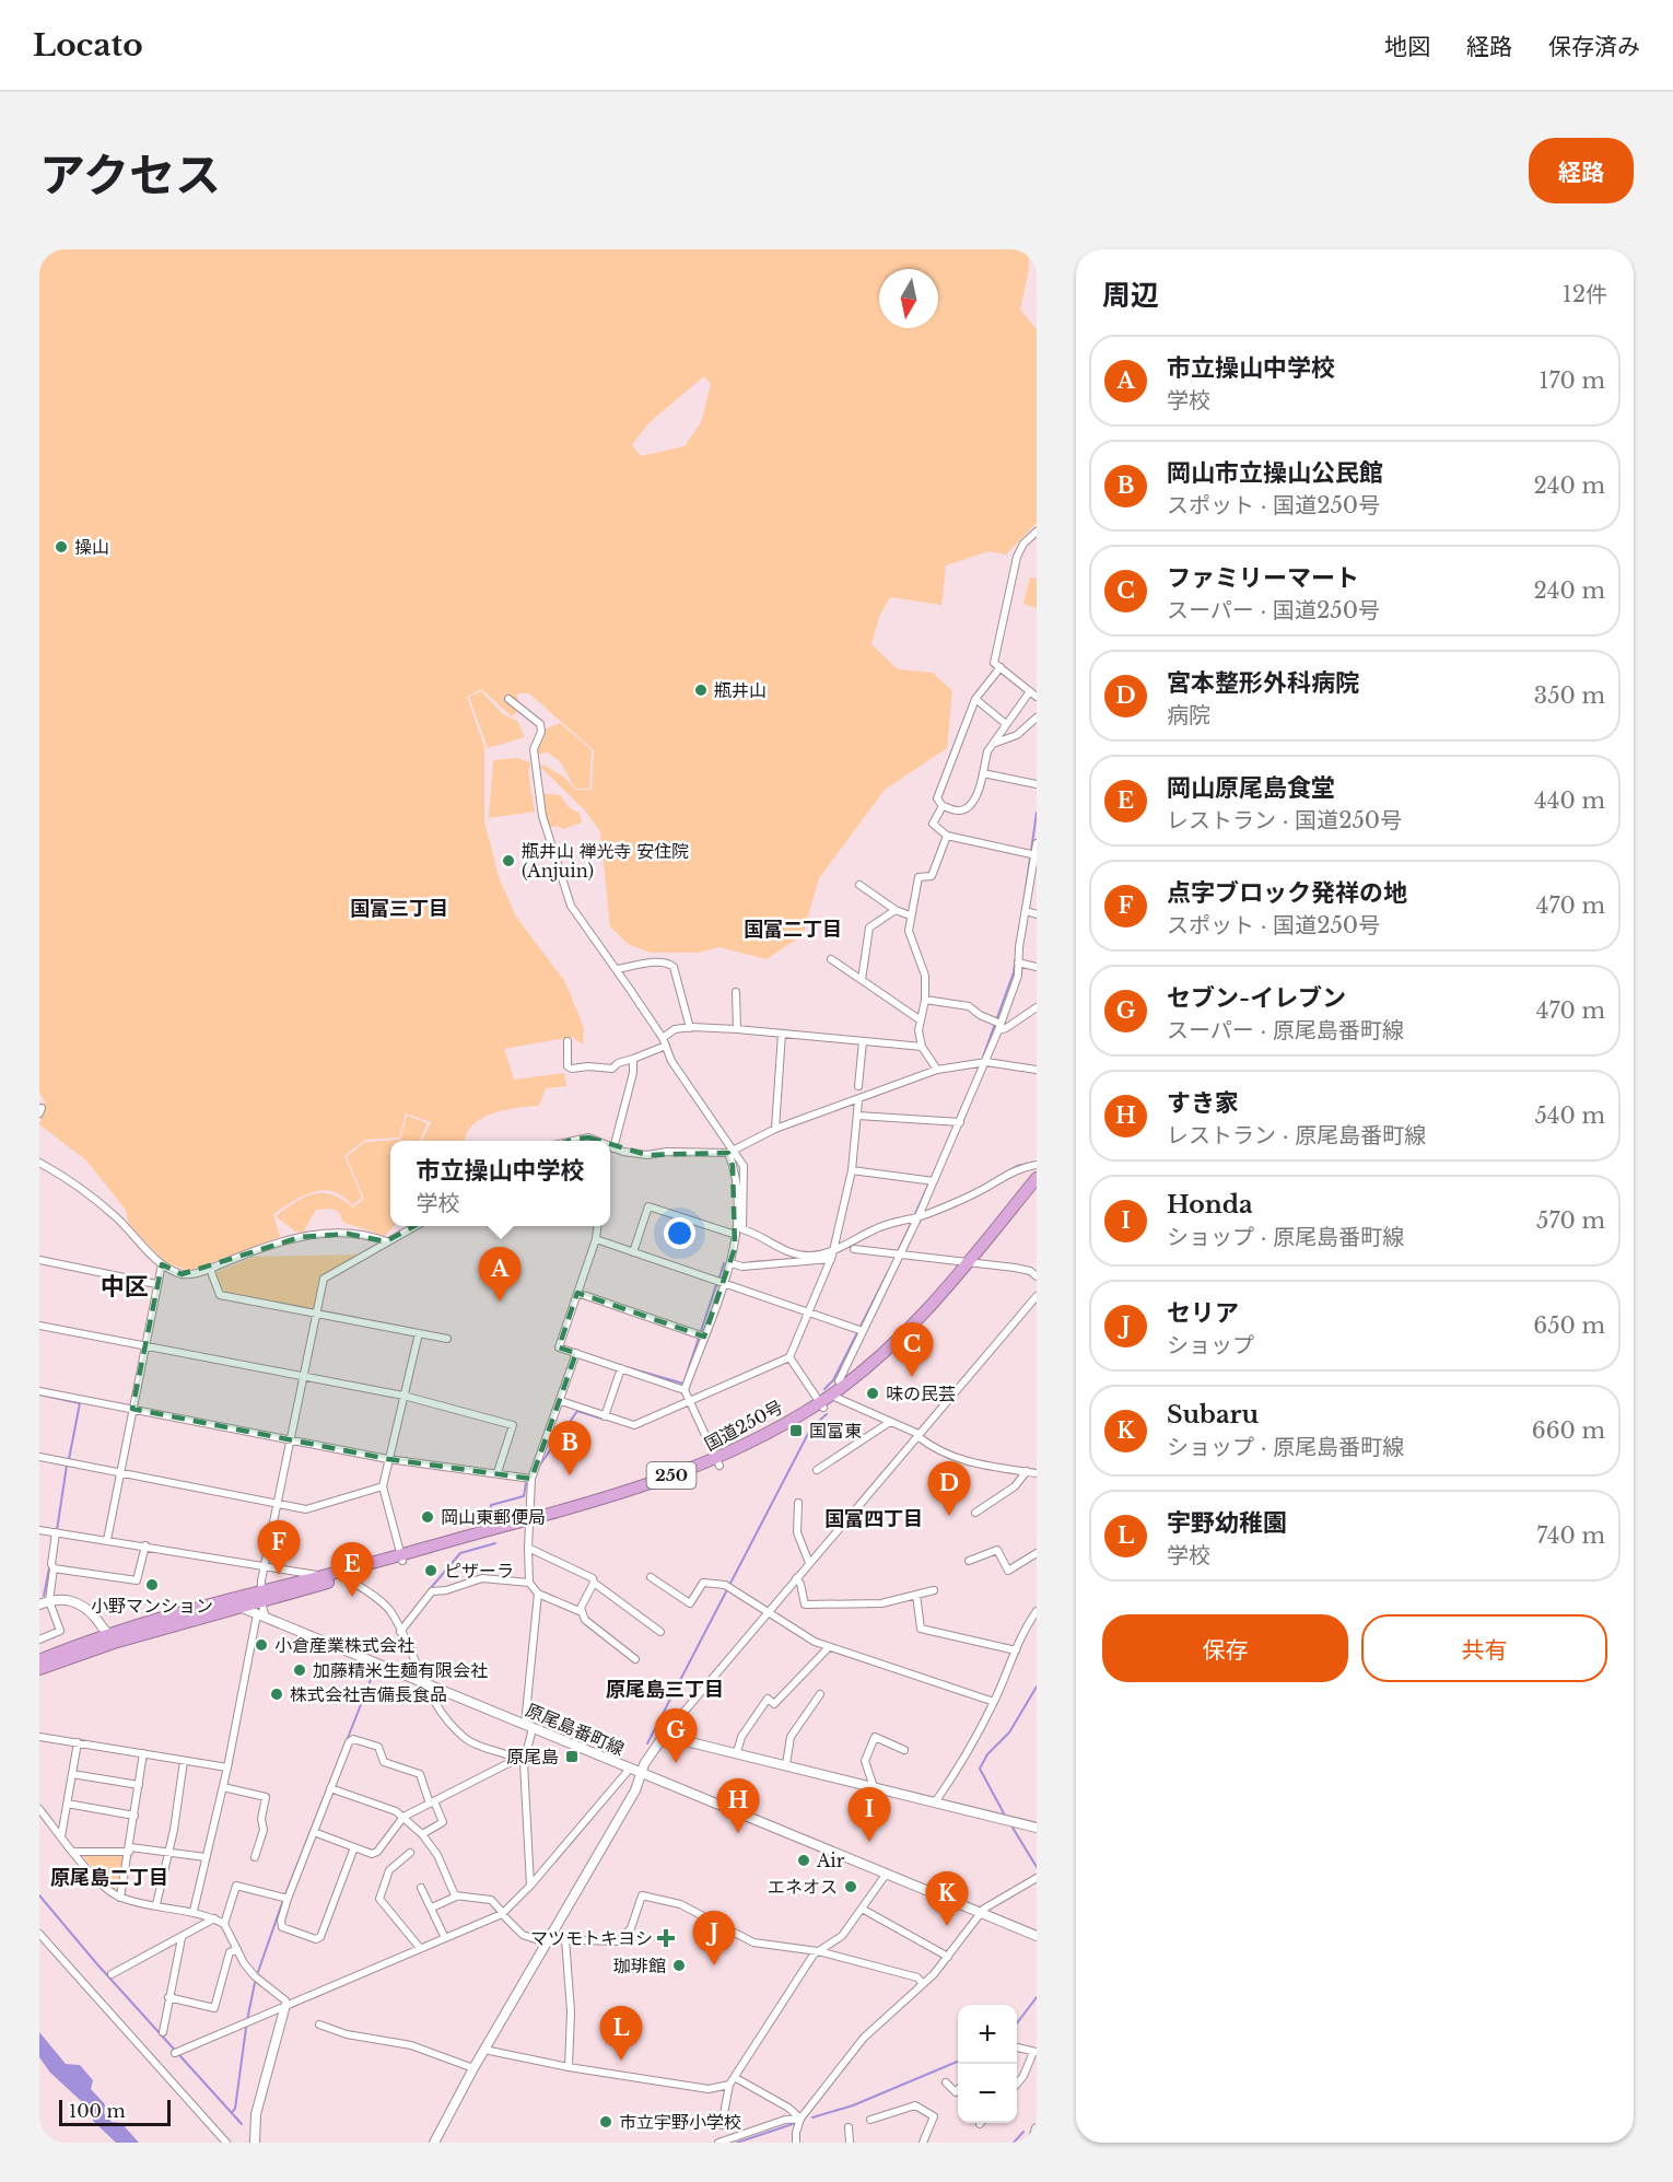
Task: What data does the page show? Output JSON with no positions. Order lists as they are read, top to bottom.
{
  "streets": {
    "highway": ["国道250号", "250"],
    "street": ["原尾島番町線"]
  },
  "crossings": [
    ["国道250号", "原尾島番町線"]
  ],
  "districts": [
    "国富三丁目",
    "国富二丁目",
    "中区",
    "国富四丁目",
    "原尾島三丁目",
    "原尾島二丁目"
  ],
  "places": {
    "other": [
      "操山",
      "瓶井山",
      "瓶井山 禅光寺 安住院 (Anjuin)",
      "味の民芸",
      "岡山東郵便局",
      "ピザーラ",
      "小野マンション",
      "小倉産業株式会社",
      "加藤精米生麺有限会社",
      "株式会社吉備長食品",
      "Air",
      "エネオス",
      "珈琲館",
      "市立宇野小学校"
    ],
    "transit": ["国富東", "原尾島"],
    "health": ["マツモトキヨシ"]
  },
  "scale_bar": "100 m",
  "north": "bottom",
  "page": {
    "header": "Locato",
    "nav": ["地図", "経路", "保存済み"],
    "title": "アクセス",
    "buttons": [
      "経路",
      ["保存", "共有"]
    ],
    "heading": ["周辺", "12件"],
    "list": [
      {
        "mark": "A",
        "name": "市立操山中学校",
        "note": "学校",
        "value": "170 m"
      },
      {
        "mark": "B",
        "name": "岡山市立操山公民館",
        "note": "スポット · 国道250号",
        "value": "240 m"
      },
      {
        "mark": "C",
        "name": "ファミリーマート",
        "note": "スーパー · 国道250号",
        "value": "240 m"
      },
      {
        "mark": "D",
        "name": "宮本整形外科病院",
        "note": "病院",
        "value": "350 m"
      },
      {
        "mark": "E",
        "name": "岡山原尾島食堂",
        "note": "レストラン · 国道250号",
        "value": "440 m"
      },
      {
        "mark": "F",
        "name": "点字ブロック発祥の地",
        "note": "スポット · 国道250号",
        "value": "470 m"
      },
      {
        "mark": "G",
        "name": "セブン-イレブン",
        "note": "スーパー · 原尾島番町線",
        "value": "470 m"
      },
      {
        "mark": "H",
        "name": "すき家",
        "note": "レストラン · 原尾島番町線",
        "value": "540 m"
      },
      {
        "mark": "I",
        "name": "Honda",
        "note": "ショップ · 原尾島番町線",
        "value": "570 m"
      },
      {
        "mark": "J",
        "name": "セリア",
        "note": "ショップ",
        "value": "650 m"
      },
      {
        "mark": "K",
        "name": "Subaru",
        "note": "ショップ · 原尾島番町線",
        "value": "660 m"
      },
      {
        "mark": "L",
        "name": "宇野幼稚園",
        "note": "学校",
        "value": "740 m"
      }
    ],
    "popup": ["市立操山中学校", "学校"],
    "pins": [
      "A",
      "C",
      "B",
      "D",
      "F",
      "E",
      "G",
      "H",
      "I",
      "K",
      "J",
      "L"
    ],
    "map_buttons": ["+", "−"],
    "scale": "100 m"
  }
}
